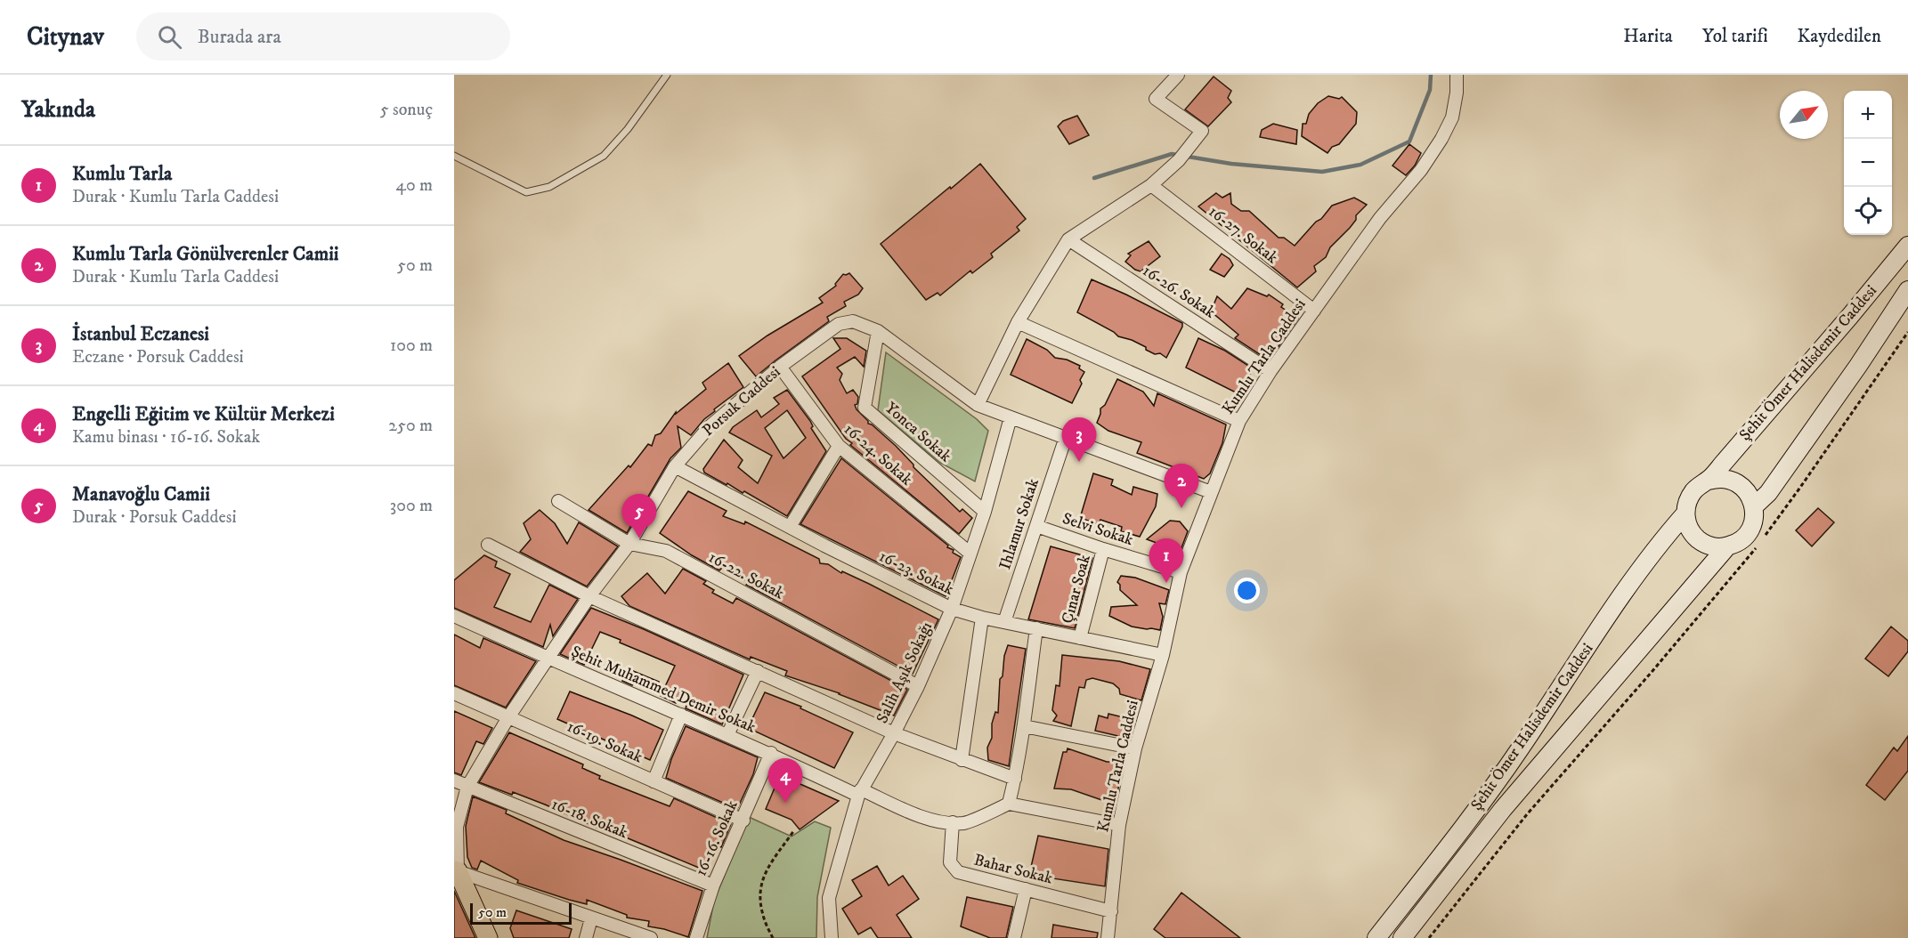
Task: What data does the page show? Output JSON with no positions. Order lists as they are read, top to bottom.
{
  "streets": {
    "main road": ["Şehit Ömer Halisdemir Caddesi", "Porsuk Caddesi"],
    "street": [
      "16-27. Sokak",
      "16-26. Sokak",
      "Kumlu Tarla Caddesi",
      "Yonca Sokak",
      "16-24. Sokak",
      "Ihlamur Sokak",
      "Selvi Sokak",
      "16-23. Sokak",
      "16-22. Sokak",
      "Çınar Soak",
      "Salih Aşık Sokağı",
      "Şehit Muhammed Demir Sokak",
      "16-19. Sokak",
      "16-18. Sokak",
      "16-16. Sokak",
      "Bahar Sokak"
    ]
  },
  "crossings": [
    ["16-27. Sokak", "Kumlu Tarla Caddesi"],
    ["16-26. Sokak", "Kumlu Tarla Caddesi"],
    ["Kumlu Tarla Caddesi", "Porsuk Caddesi"],
    ["Kumlu Tarla Caddesi", "Selvi Sokak"],
    ["Kumlu Tarla Caddesi", "16-23. Sokak"],
    ["Kumlu Tarla Caddesi", "Bahar Sokak"],
    ["Porsuk Caddesi", "Yonca Sokak"],
    ["Porsuk Caddesi", "16-24. Sokak"],
    ["Porsuk Caddesi", "Ihlamur Sokak"],
    ["Porsuk Caddesi", "16-23. Sokak"],
    ["Porsuk Caddesi", "16-22. Sokak"],
    ["Porsuk Caddesi", "Salih Aşık Sokağı"],
    ["Porsuk Caddesi", "Şehit Muhammed Demir Sokak"],
    ["Porsuk Caddesi", "16-19. Sokak"],
    ["Porsuk Caddesi", "16-18. Sokak"],
    ["Yonca Sokak", "Salih Aşık Sokağı"],
    ["16-24. Sokak", "Salih Aşık Sokağı"],
    ["Ihlamur Sokak", "Selvi Sokak"],
    ["Ihlamur Sokak", "16-23. Sokak"],
    ["Selvi Sokak", "Çınar Soak"],
    ["16-23. Sokak", "Çınar Soak"],
    ["16-23. Sokak", "Salih Aşık Sokağı"],
    ["16-22. Sokak", "Salih Aşık Sokağı"],
    ["Salih Aşık Sokağı", "Şehit Muhammed Demir Sokak"],
    ["Şehit Muhammed Demir Sokak", "16-16. Sokak"],
    ["Şehit Muhammed Demir Sokak", "Bahar Sokak"],
    ["16-19. Sokak", "16-16. Sokak"],
    ["16-18. Sokak", "16-16. Sokak"]
  ],
  "scale_bar": "50 m",
  "north": "top right",
  "page": {
    "header": "Citynav",
    "search": "Burada ara",
    "nav": ["Harita", "Yol tarifi", "Kaydedilen"],
    "heading": ["Yakında", "5 sonuç"],
    "map_buttons": ["+", "−"],
    "list": [
      {
        "mark": "1",
        "name": "Kumlu Tarla",
        "note": "Durak · Kumlu Tarla Caddesi",
        "value": "40 m"
      },
      {
        "mark": "2",
        "name": "Kumlu Tarla Gönülverenler Camii",
        "note": "Durak · Kumlu Tarla Caddesi",
        "value": "50 m"
      },
      {
        "mark": "3",
        "name": "İstanbul Eczanesi",
        "note": "Eczane · Porsuk Caddesi",
        "value": "100 m"
      },
      {
        "mark": "4",
        "name": "Engelli Eğitim ve Kültür Merkezi",
        "note": "Kamu binası · 16-16. Sokak",
        "value": "250 m"
      },
      {
        "mark": "5",
        "name": "Manavoğlu Camii",
        "note": "Durak · Porsuk Caddesi",
        "value": "300 m"
      }
    ],
    "pins": [
      "3",
      "2",
      "5",
      "1",
      "4"
    ],
    "scale": "50 m"
  }
}
